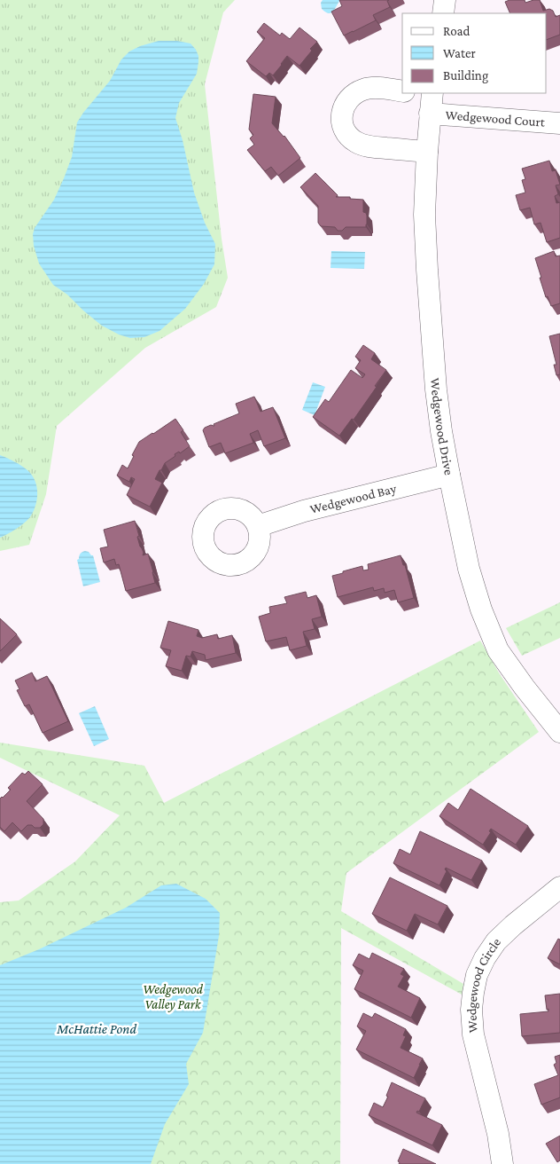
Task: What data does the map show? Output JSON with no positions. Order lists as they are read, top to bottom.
{
  "streets": {
    "street": [
      "Wedgewood Court",
      "Wedgewood Drive",
      "Wedgewood Bay",
      "Wedgewood Circle"
    ]
  },
  "crossings": [
    ["Wedgewood Court", "Wedgewood Drive"],
    ["Wedgewood Drive", "Wedgewood Bay"]
  ],
  "water": ["McHattie Pond"],
  "parks": ["Wedgewood Valley Park"],
  "legend": ["Road", "Water", "Building"]
}
